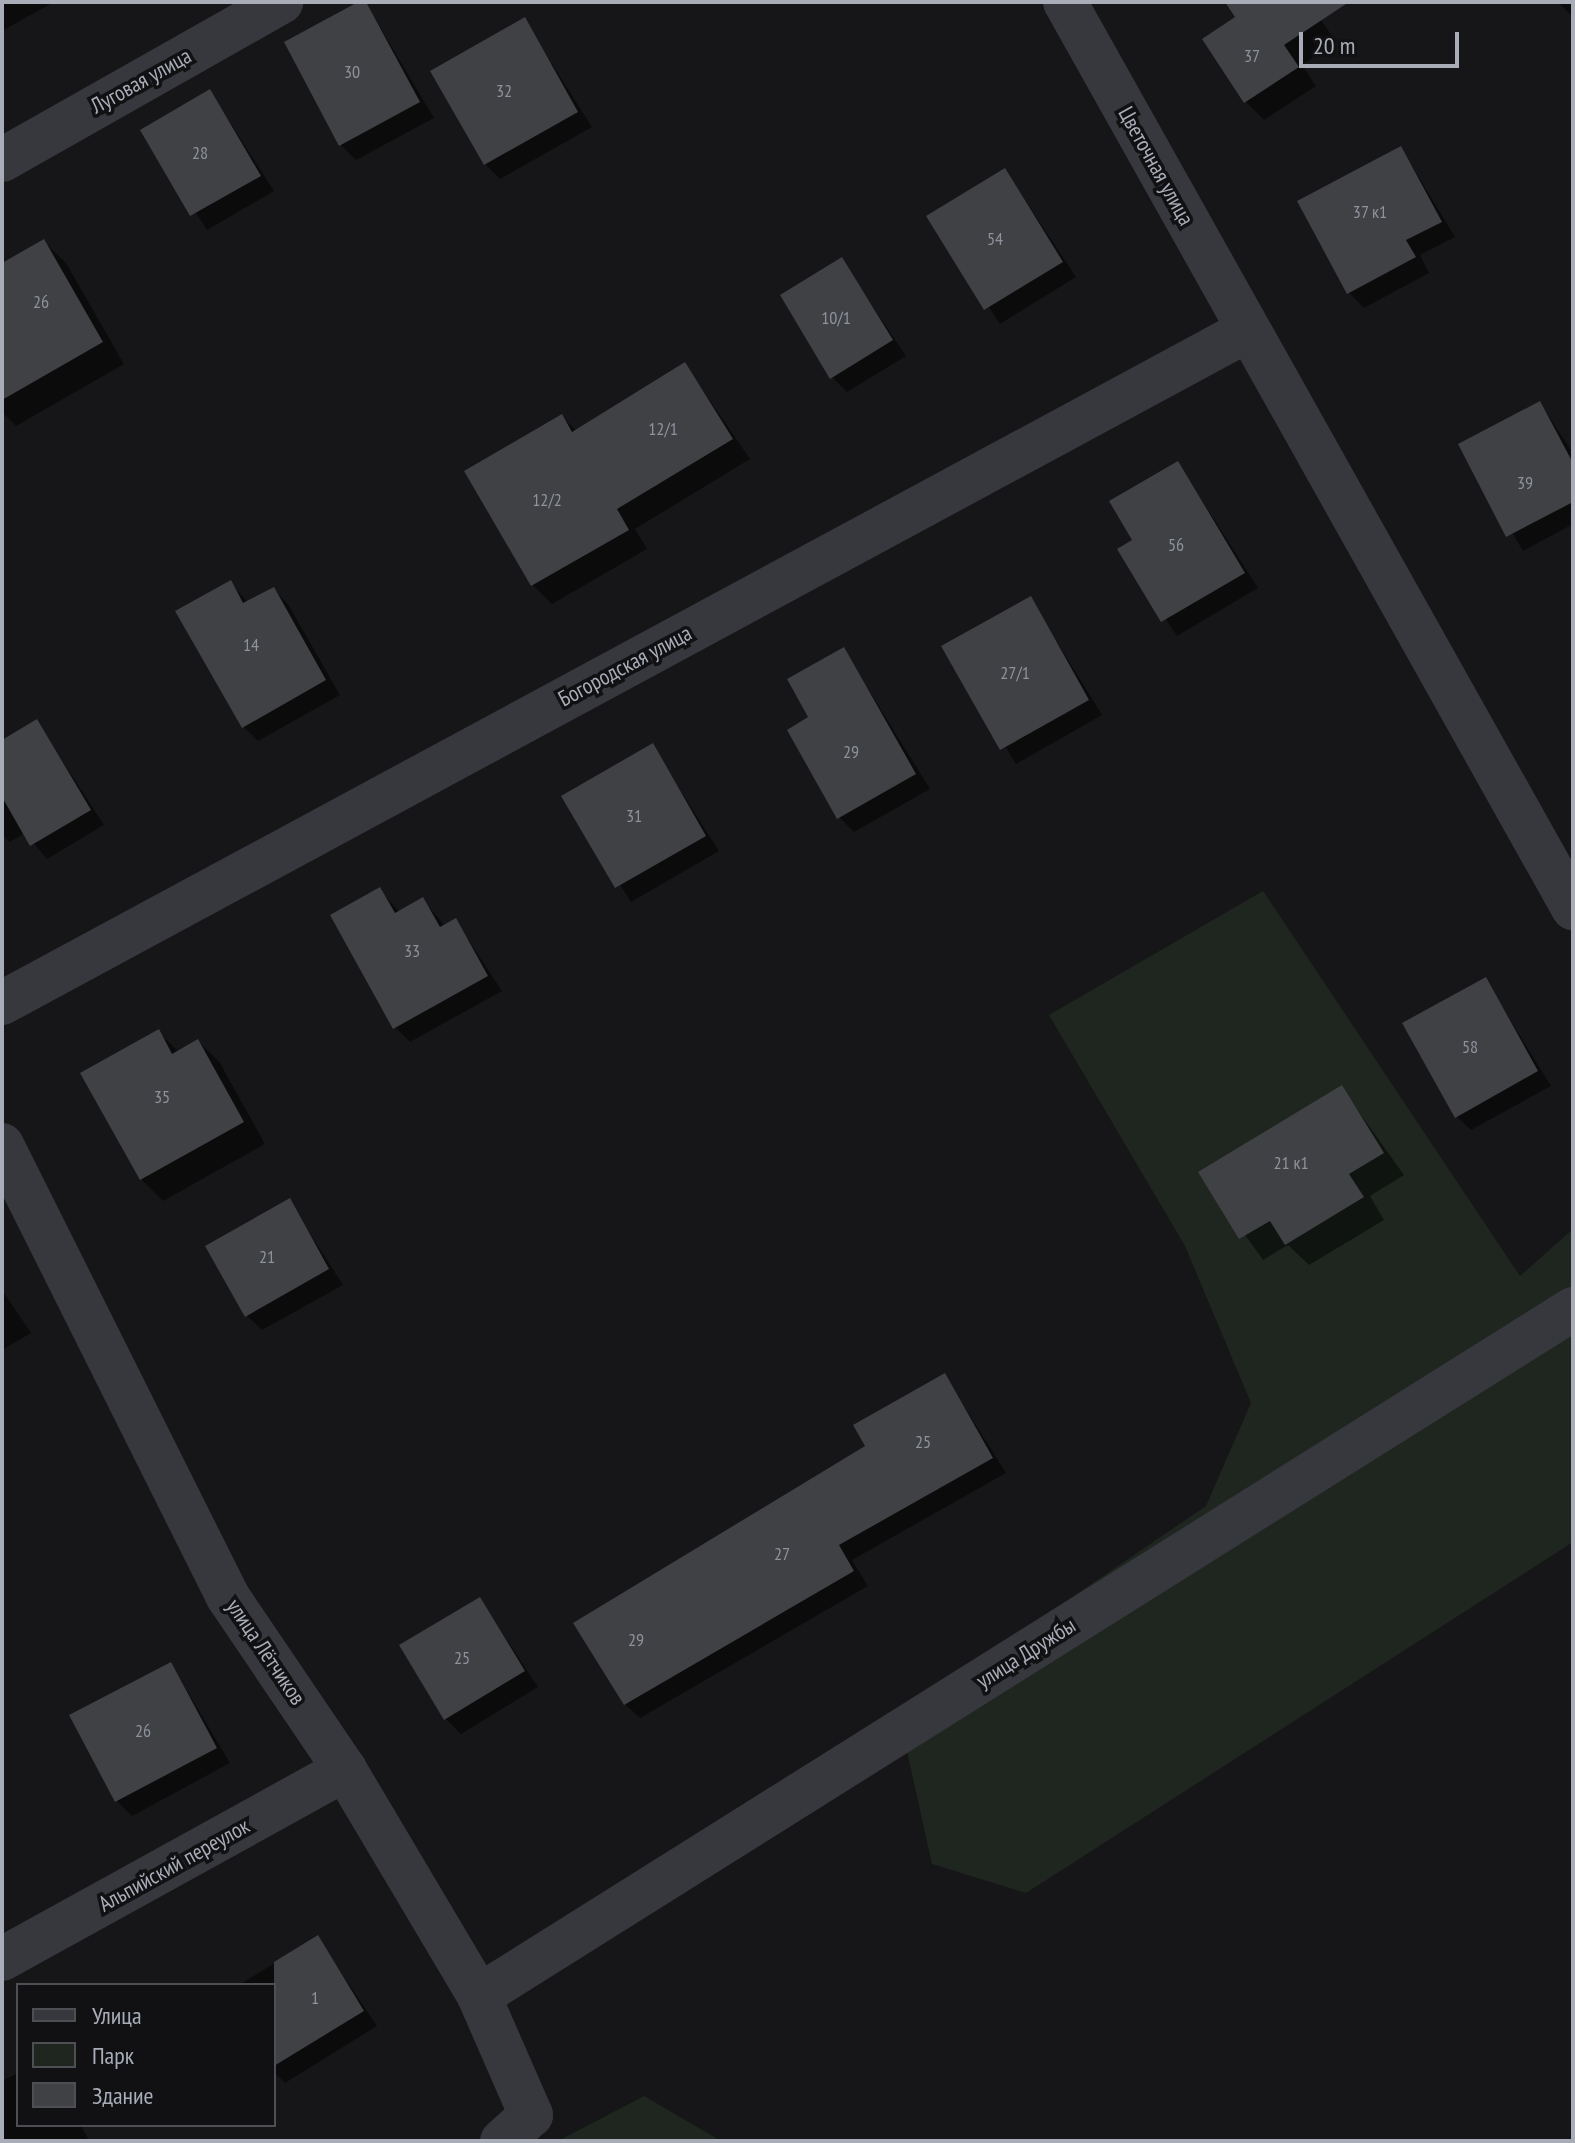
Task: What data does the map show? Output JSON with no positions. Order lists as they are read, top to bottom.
{
  "streets": {
    "street": [
      "Луговая улица",
      "Цветочная улица",
      "Богородская улица",
      "улица Лётчиков",
      "улица Дружбы",
      "Альпийский переулок"
    ]
  },
  "crossings": [
    ["Цветочная улица", "Богородская улица"],
    ["улица Лётчиков", "улица Дружбы"],
    ["улица Лётчиков", "Альпийский переулок"]
  ],
  "house_numbers": [
    "37",
    "30",
    "32",
    "28",
    "37 к1",
    "54",
    "26",
    "10/1",
    "12/1",
    "39",
    "12/2",
    "56",
    "14",
    "27/1",
    "29",
    "31",
    "33",
    "58",
    "35",
    "21 к1",
    "21",
    "25",
    "27",
    "29",
    "25",
    "26",
    "1"
  ],
  "legend": ["Улица", "Парк", "Здание"],
  "scale_bar": "20 m"
}
